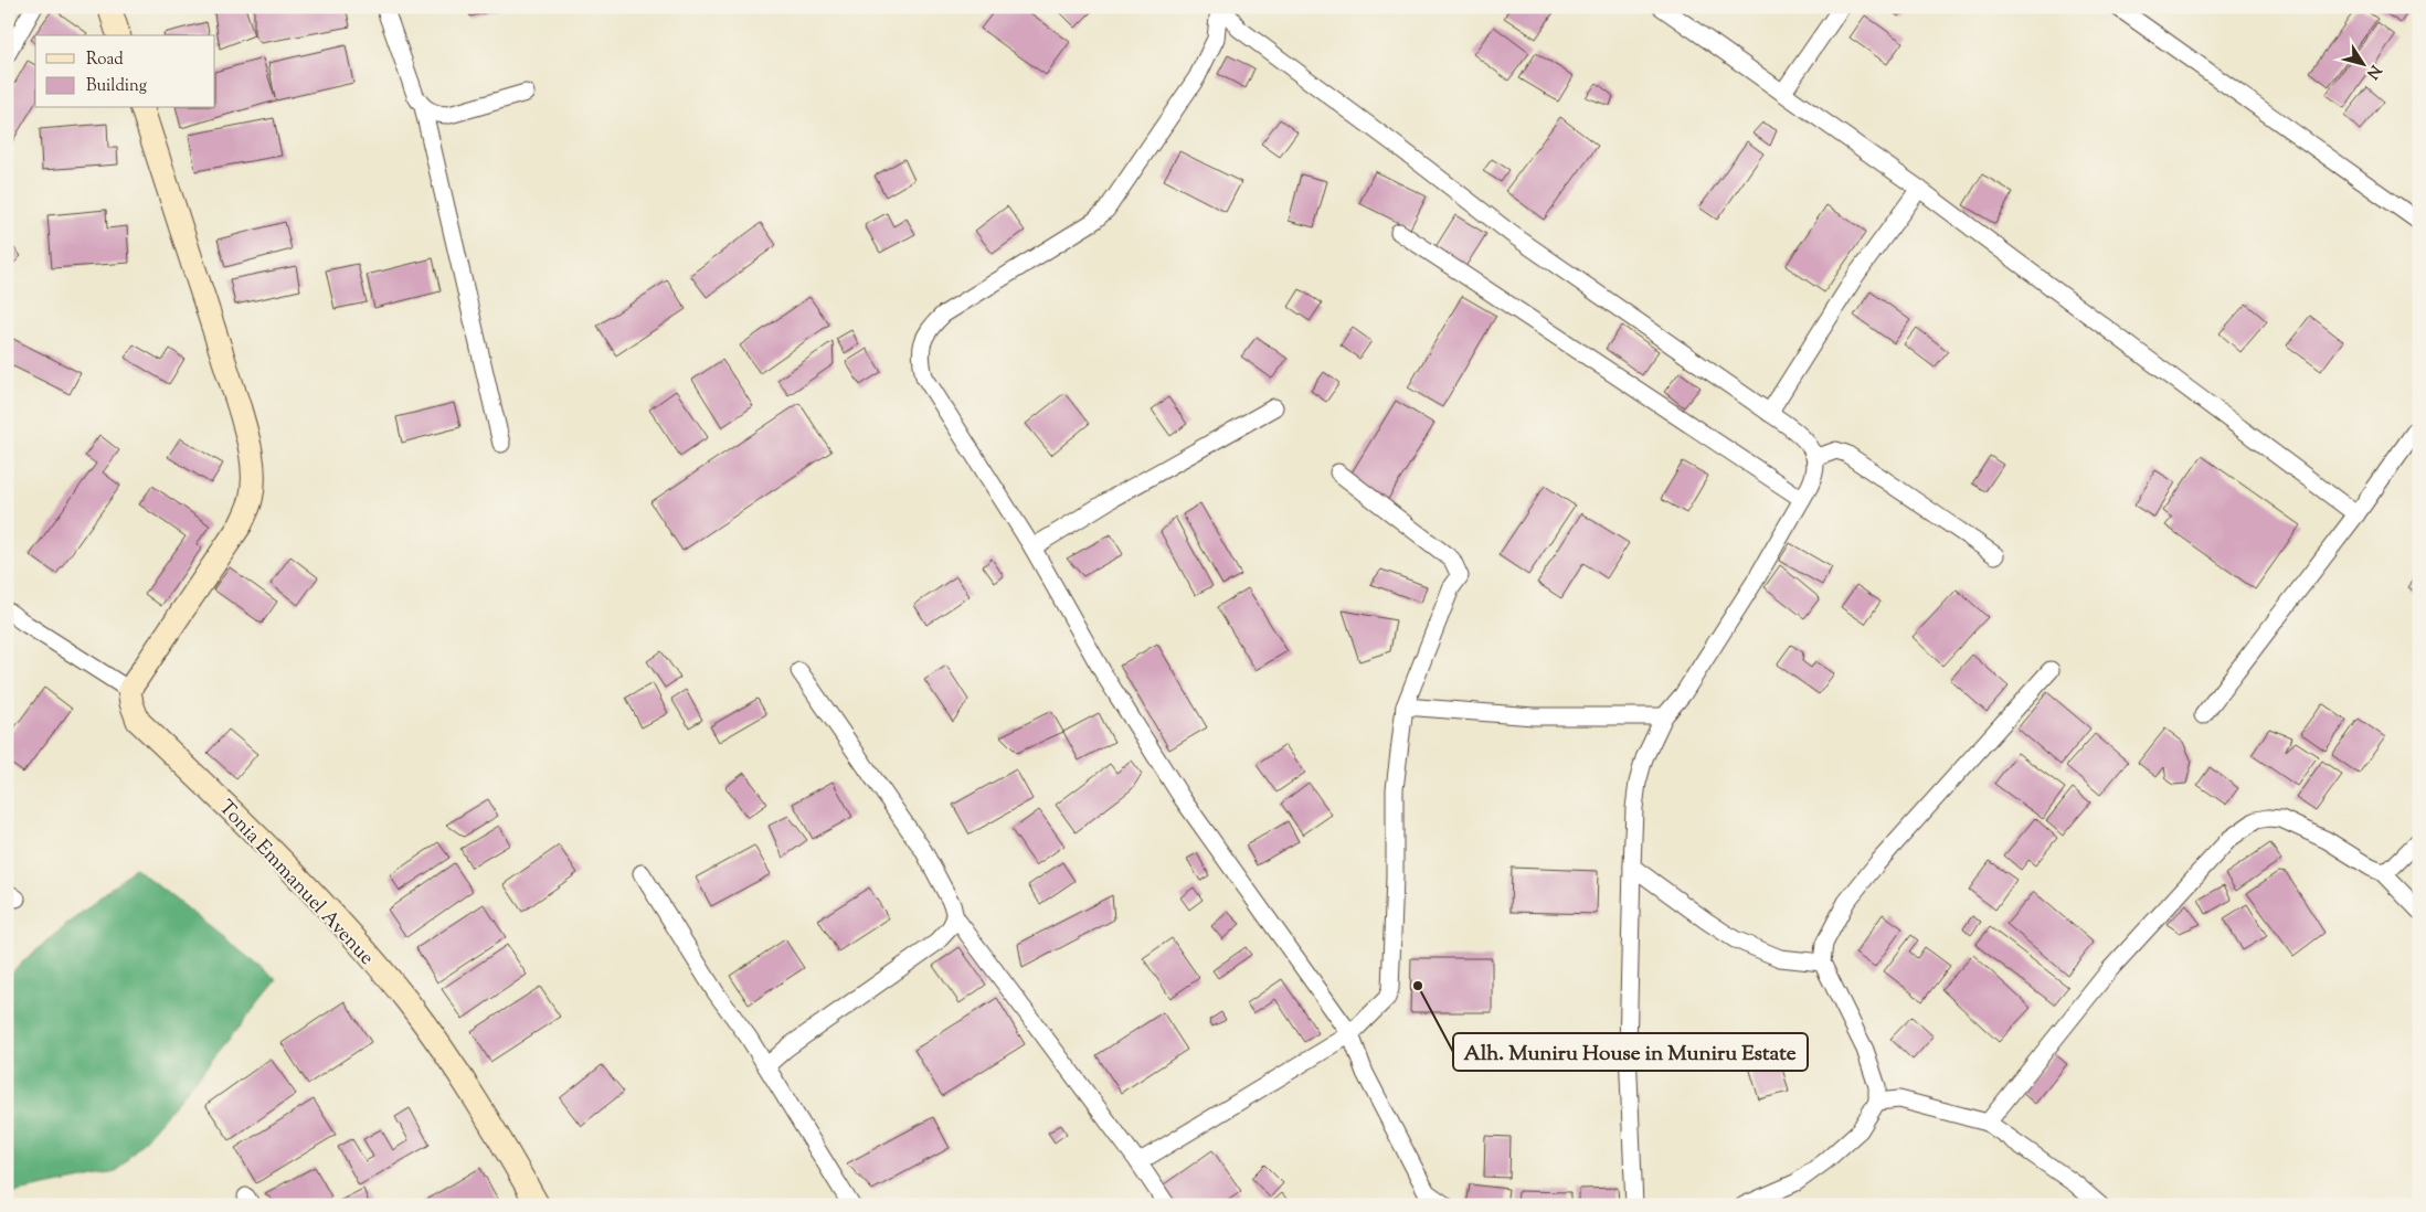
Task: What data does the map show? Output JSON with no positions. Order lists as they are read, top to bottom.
{
  "streets": {
    "street": ["Tonia Emmanuel Avenue"]
  },
  "places": ["Alh. Muniru House in Muniru Estate"],
  "legend": ["Road", "Building"],
  "north": "bottom right"
}
